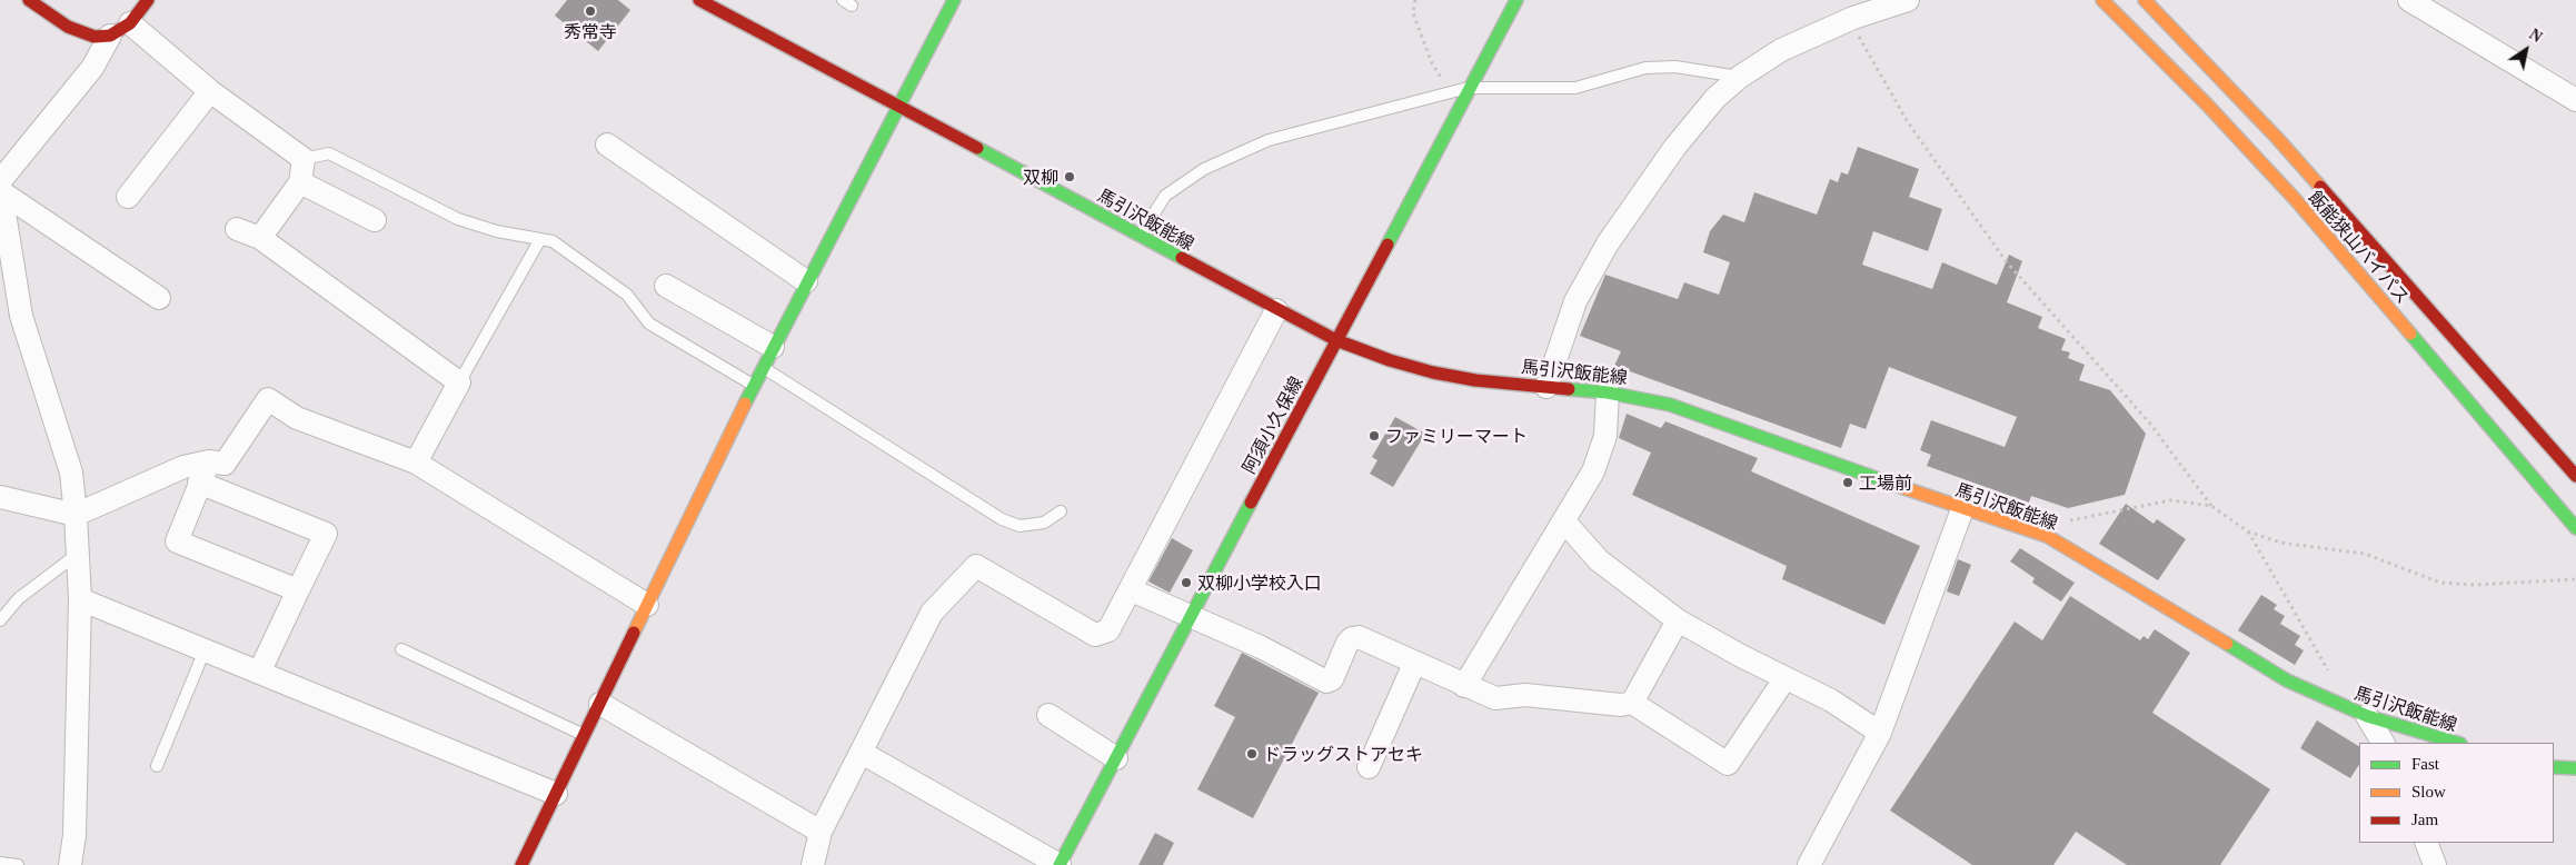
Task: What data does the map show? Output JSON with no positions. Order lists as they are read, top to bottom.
{
  "streets": {
    "main road": ["馬引沢飯能線", "飯能狭山バイパス", "阿須小久保線"]
  },
  "crossings": [
    ["馬引沢飯能線", "阿須小久保線"]
  ],
  "places": [
    "秀常寺",
    "双柳",
    "ファミリーマート",
    "工場前",
    "双柳小学校入口",
    "ドラッグストアセキ"
  ],
  "legend": ["Fast", "Slow", "Jam"],
  "north": "top right"
}
